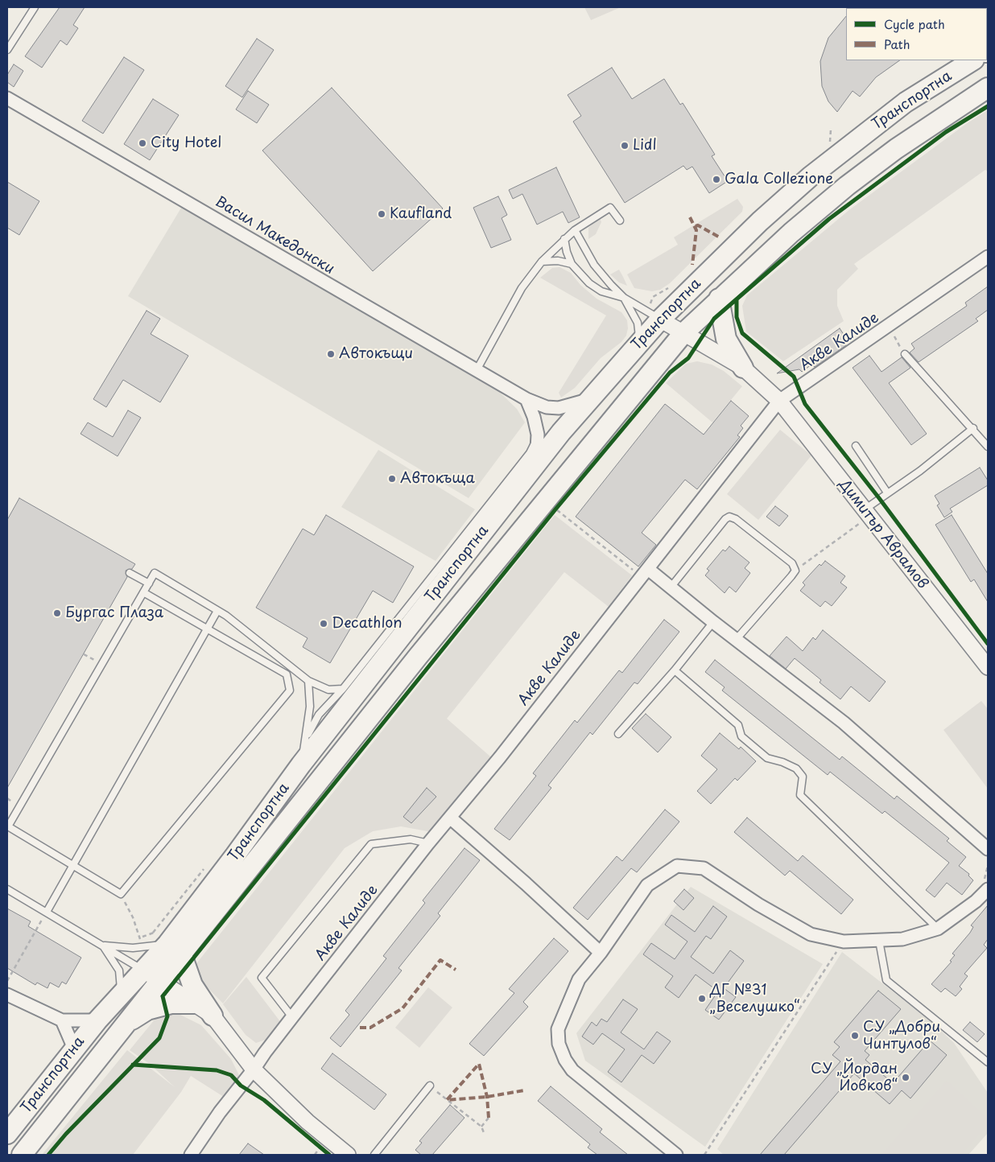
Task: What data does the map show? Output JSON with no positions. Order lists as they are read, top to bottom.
{
  "streets": {
    "main road": ["Транспортна"],
    "street": ["Васил Македонски", "Акве Калиде", "Димитър Аврамов"]
  },
  "crossings": [
    ["Транспортна", "Васил Македонски"],
    ["Транспортна", "Димитър Аврамов"],
    ["Акве Калиде", "Димитър Аврамов"]
  ],
  "places": [
    "City Hotel",
    "Lidl",
    "Gala Collezione",
    "Kaufland",
    "Автокъщи",
    "Автокъща",
    "Бургас Плаза",
    "Decathlon",
    "ДГ №31 „Веселушко“",
    "СУ „Добри Чинтулов“",
    "СУ „Йордан Йовков“"
  ],
  "legend": ["Cycle path", "Path"]
}
